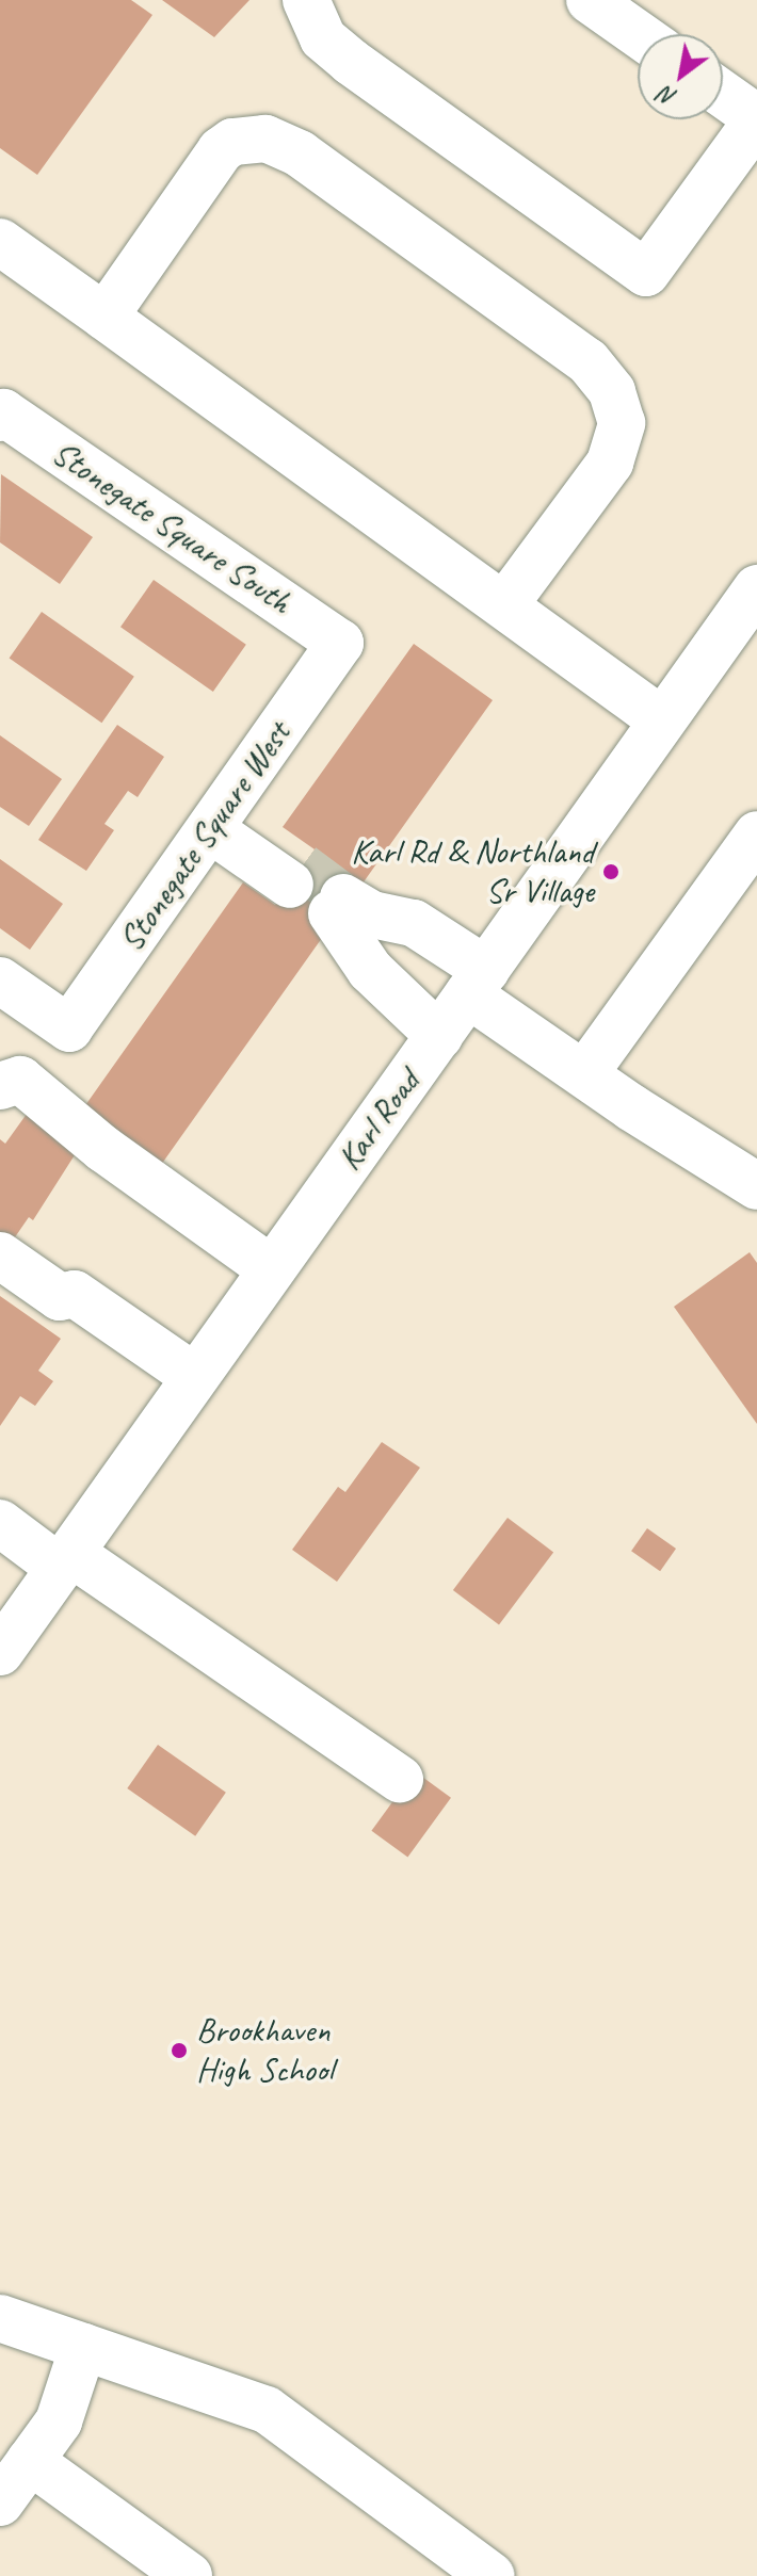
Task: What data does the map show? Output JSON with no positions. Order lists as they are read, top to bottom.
{
  "streets": {
    "main road": ["Stonegate Square South", "Stonegate Square West", "Karl Road"]
  },
  "crossings": [
    ["Stonegate Square South", "Stonegate Square West"]
  ],
  "places": ["Karl Rd & Northland Sr Village", "Brookhaven High School"],
  "north": "bottom left"
}
